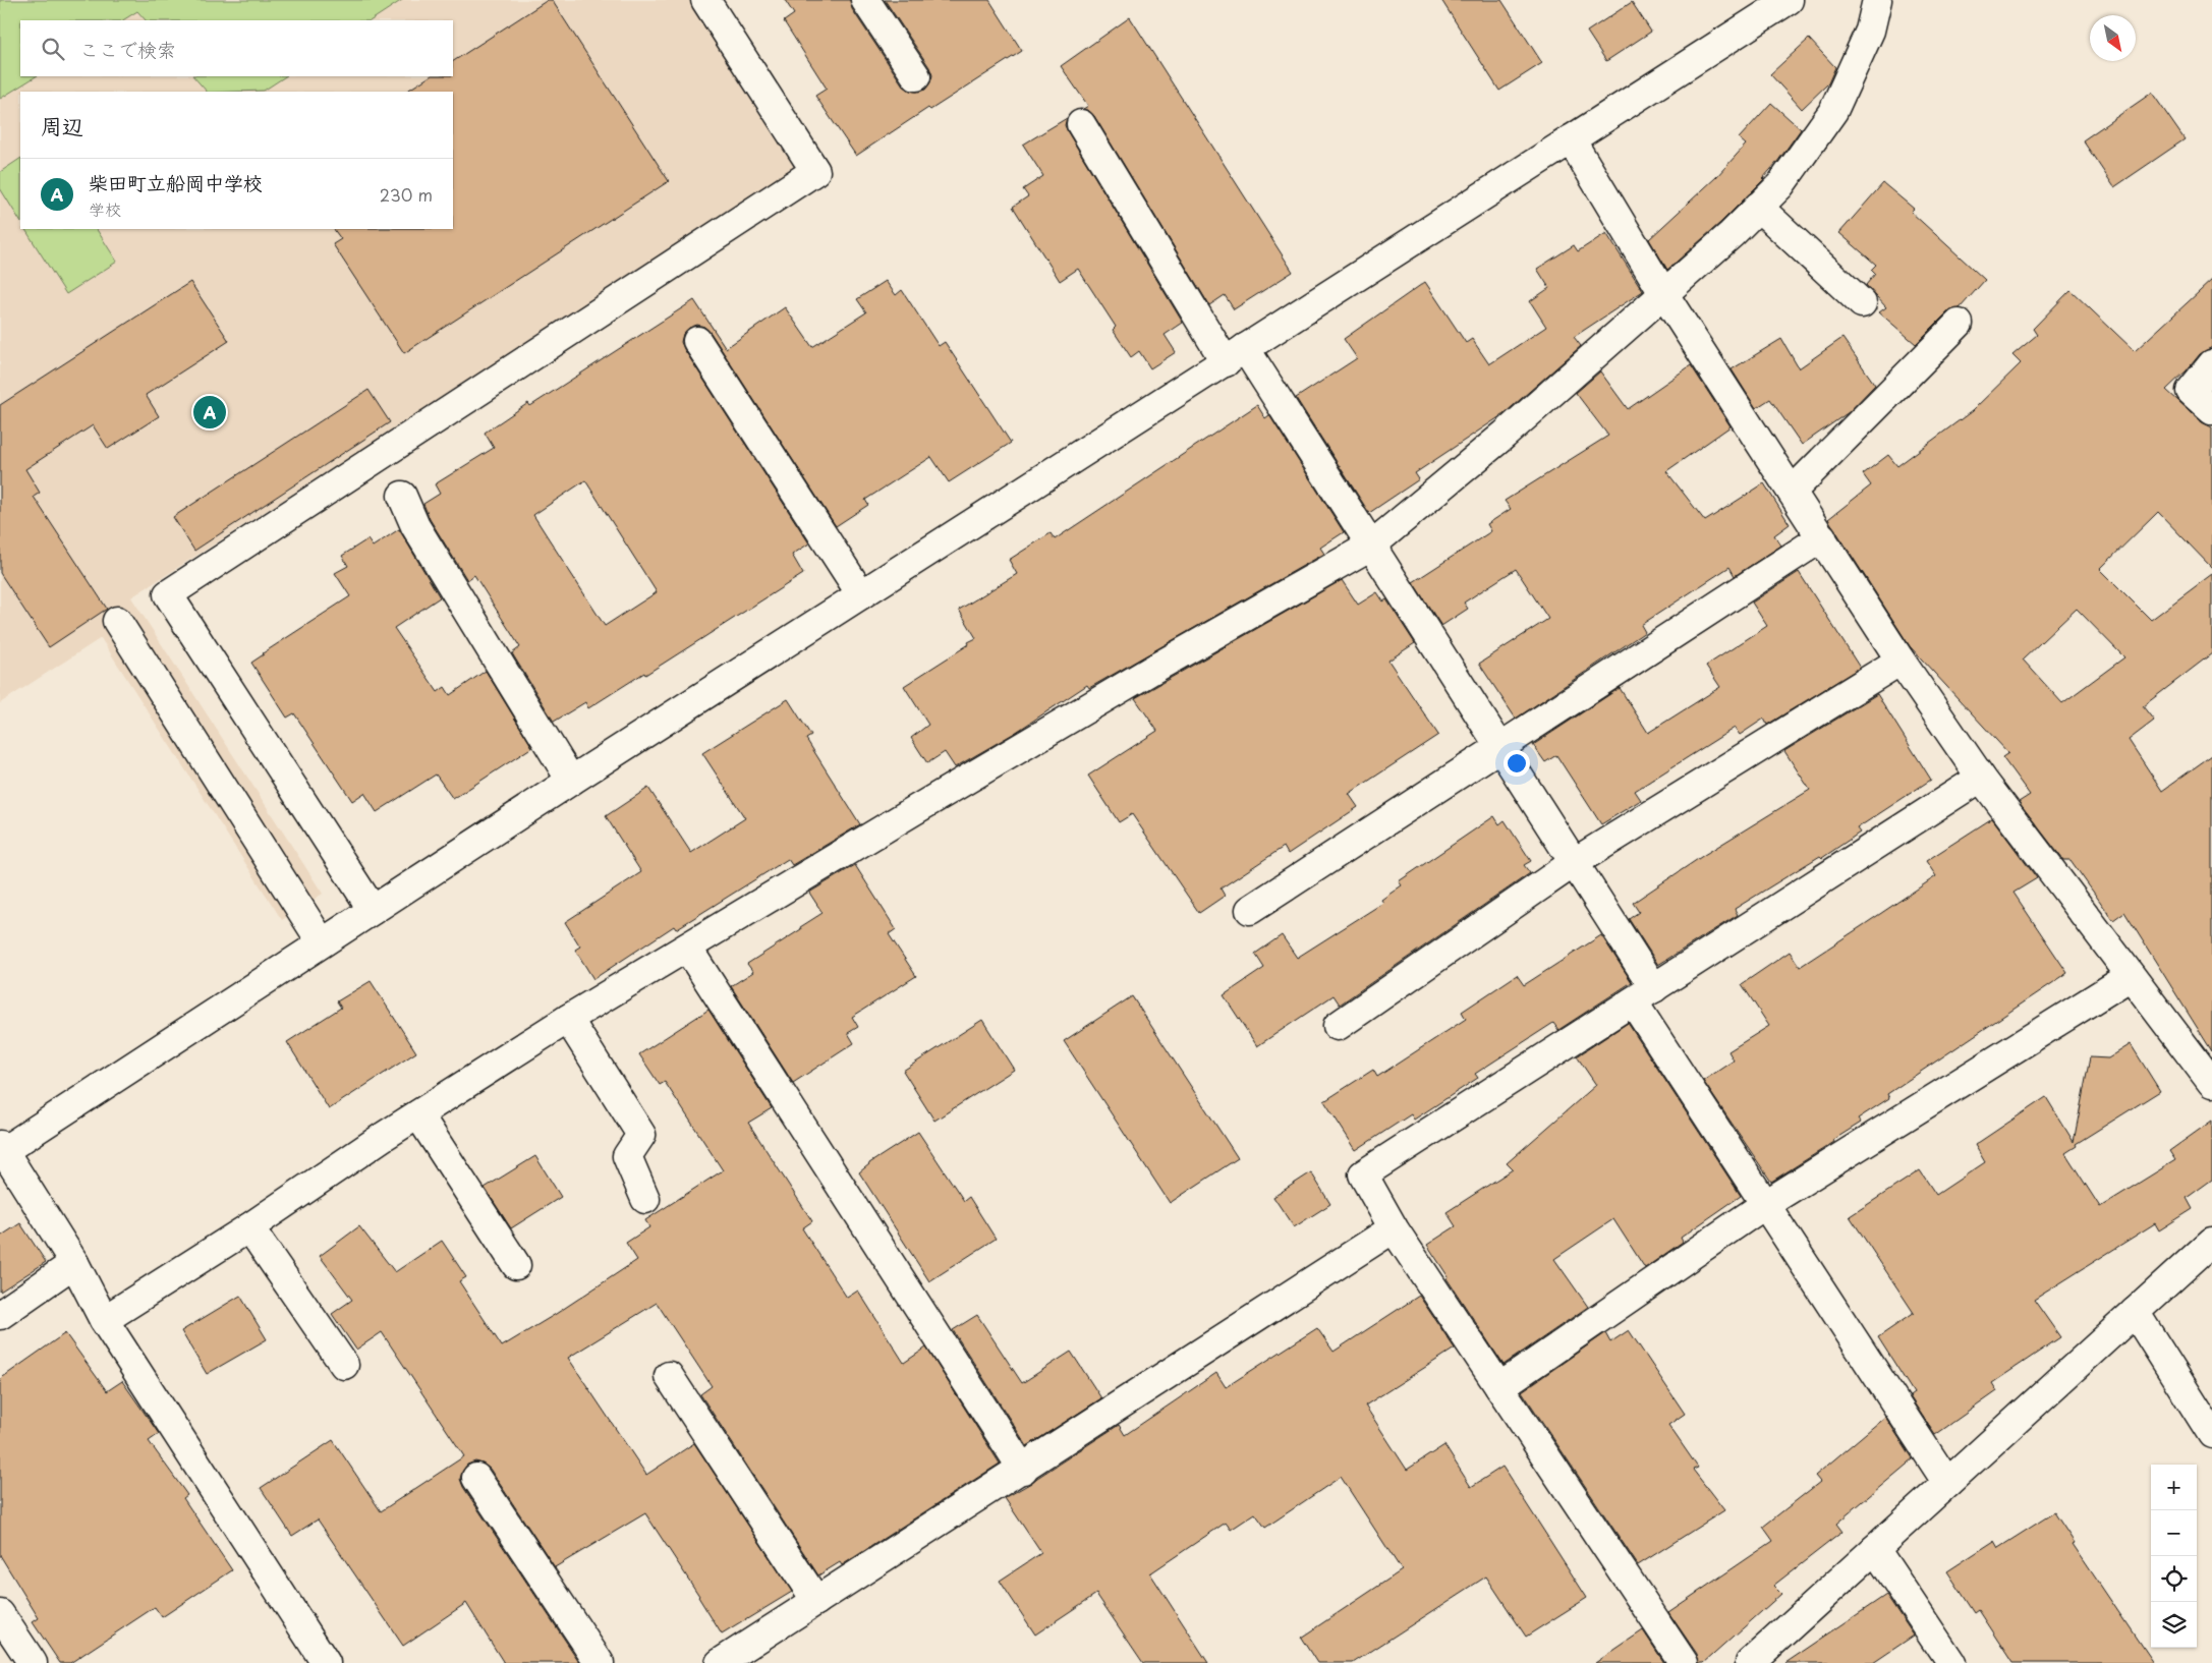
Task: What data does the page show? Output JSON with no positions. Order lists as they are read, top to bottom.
{
  "north": "bottom right",
  "page": {
    "search": "ここで検索",
    "heading": "周辺",
    "list": [
      {
        "mark": "A",
        "name": "柴田町立船岡中学校",
        "note": "学校",
        "value": "230 m"
      }
    ],
    "pins": "A",
    "map_buttons": ["+", "−"]
  }
}
